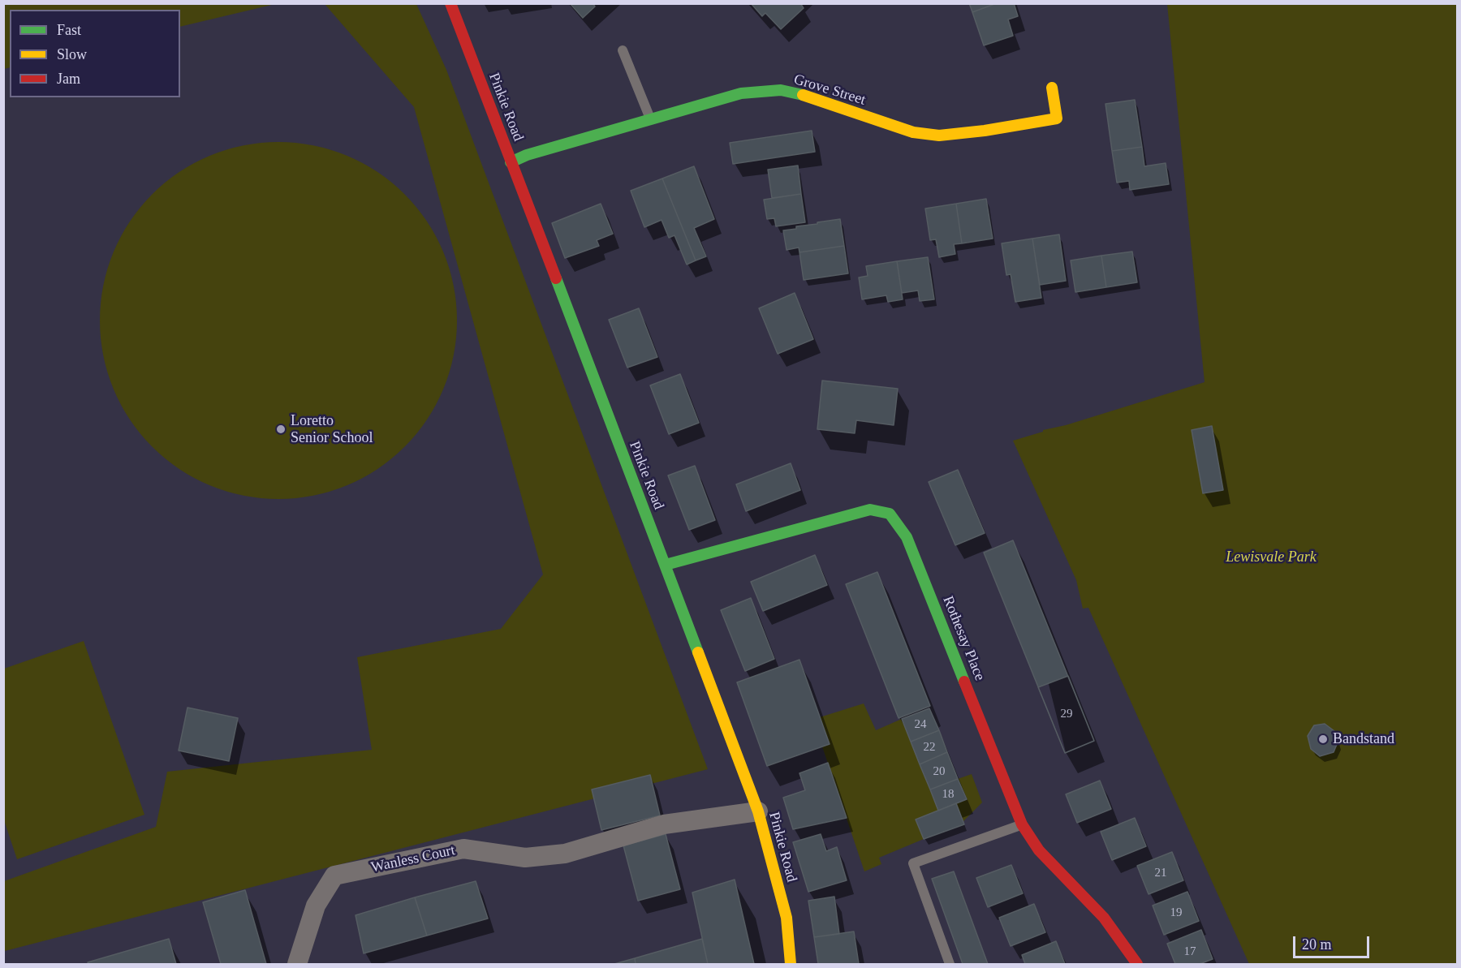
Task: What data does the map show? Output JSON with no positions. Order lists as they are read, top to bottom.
{
  "streets": {
    "street": [
      "Grove Street",
      "Pinkie Road",
      "Rothesay Place",
      "Wanless Court"
    ]
  },
  "crossings": [
    ["Grove Street", "Pinkie Road"],
    ["Pinkie Road", "Rothesay Place"],
    ["Pinkie Road", "Wanless Court"]
  ],
  "parks": ["Lewisvale Park"],
  "places": ["Loretto Senior School", "Bandstand"],
  "house_numbers": [
    "29",
    "24",
    "22",
    "20",
    "18",
    "21",
    "19",
    "17"
  ],
  "legend": ["Fast", "Slow", "Jam"],
  "scale_bar": "20 m"
}
